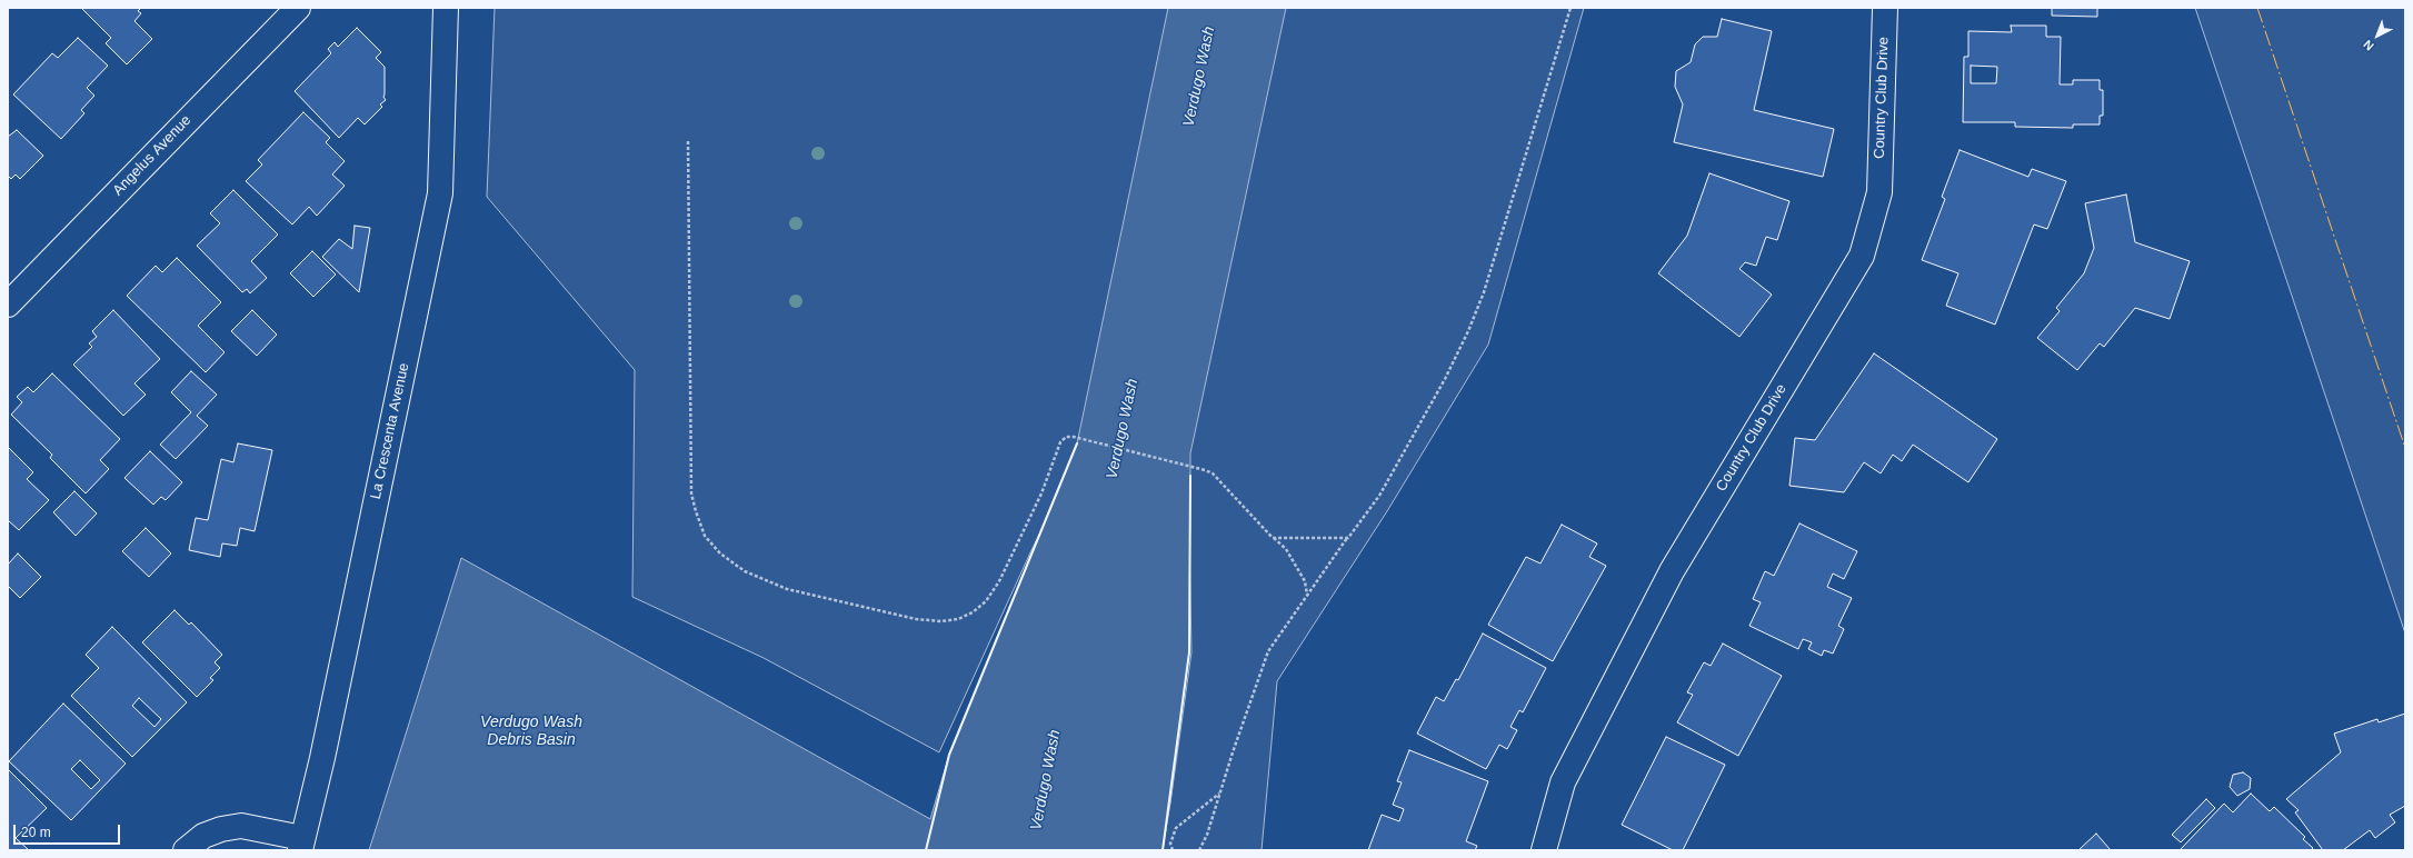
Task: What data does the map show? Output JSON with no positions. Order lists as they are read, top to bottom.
{
  "streets": {
    "street": ["Country Club Drive", "Angelus Avenue", "La Crescenta Avenue"]
  },
  "water": ["Verdugo Wash", "Verdugo Wash Debris Basin"],
  "scale_bar": "20 m",
  "north": "bottom left"
}
